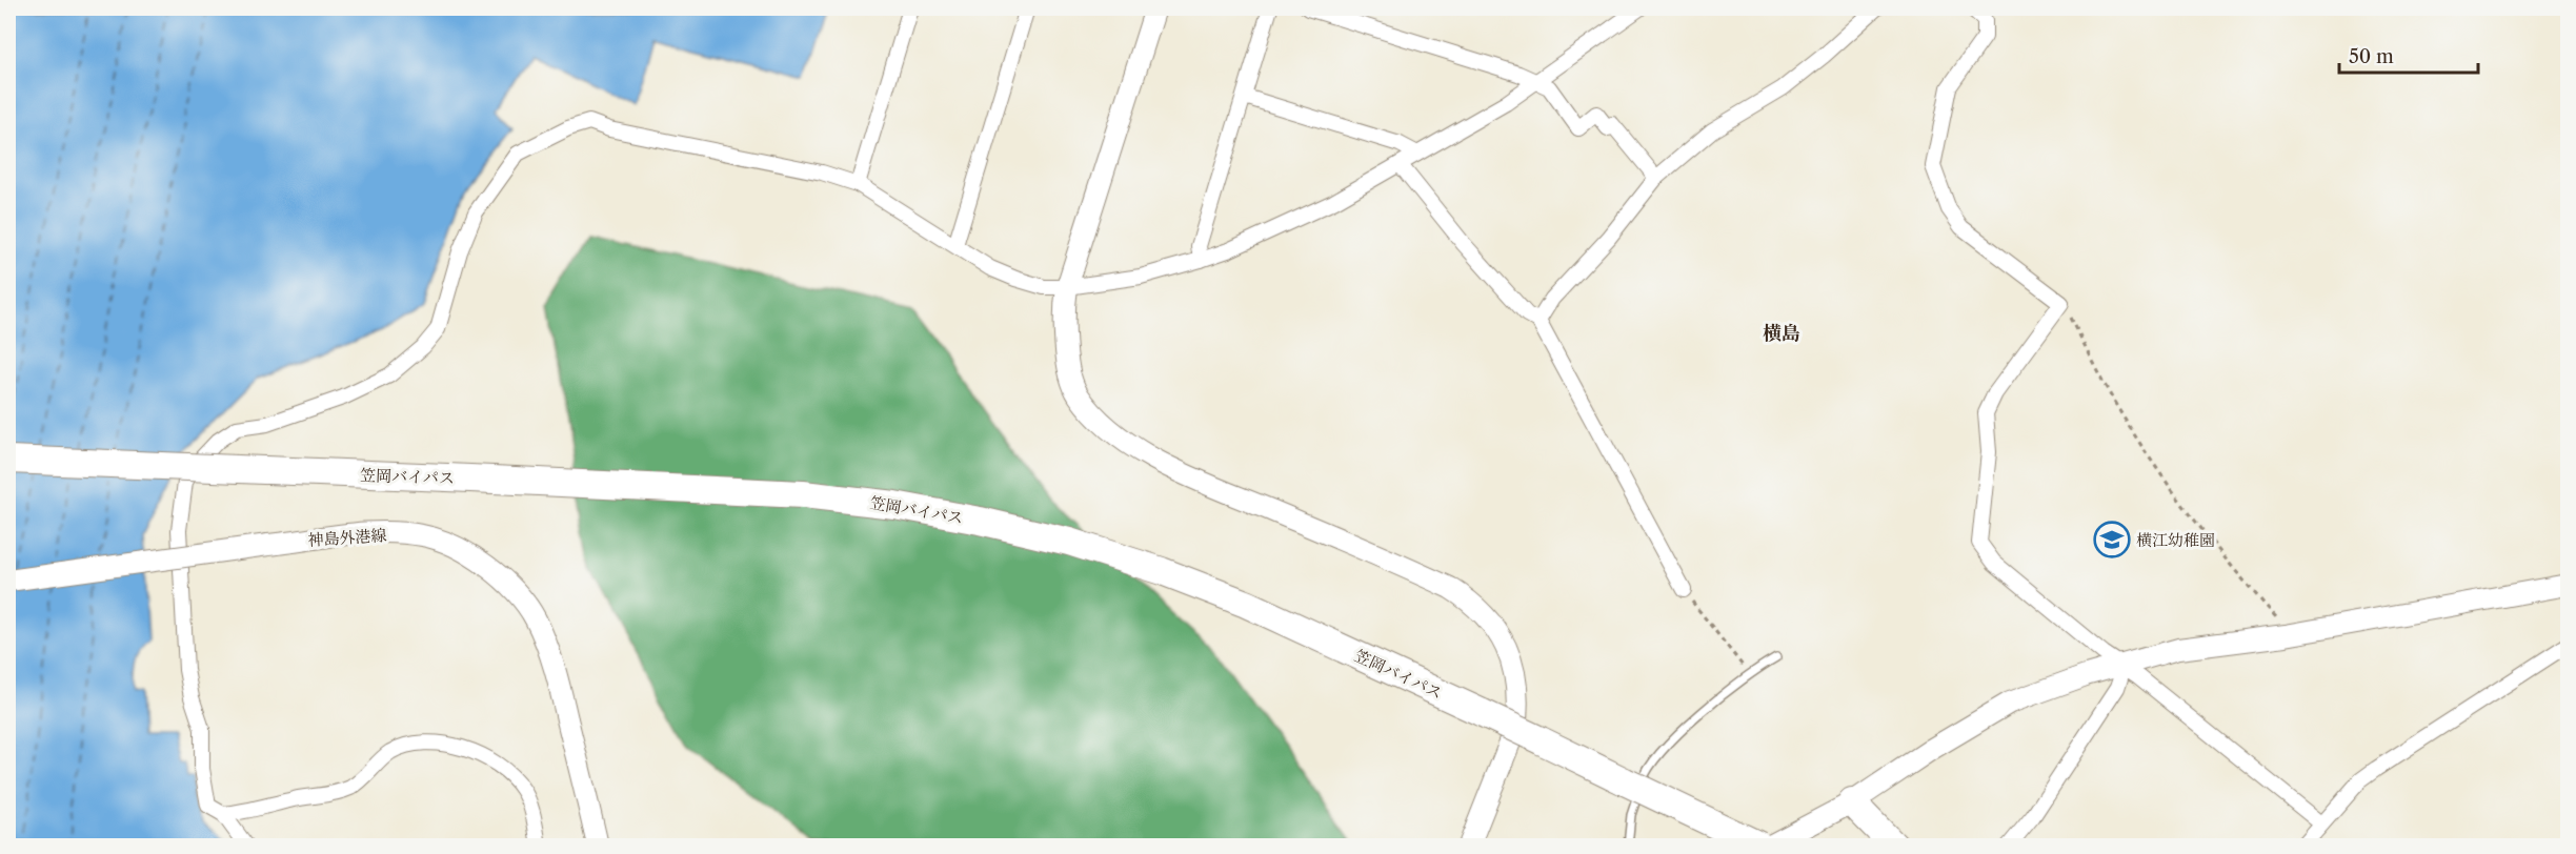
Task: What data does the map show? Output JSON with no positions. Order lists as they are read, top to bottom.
{
  "streets": {
    "highway": ["笠岡バイパス"],
    "street": ["神島外港線"]
  },
  "districts": ["横島"],
  "places": {
    "school or university": ["横江幼稚園"]
  },
  "scale_bar": "50 m"
}
